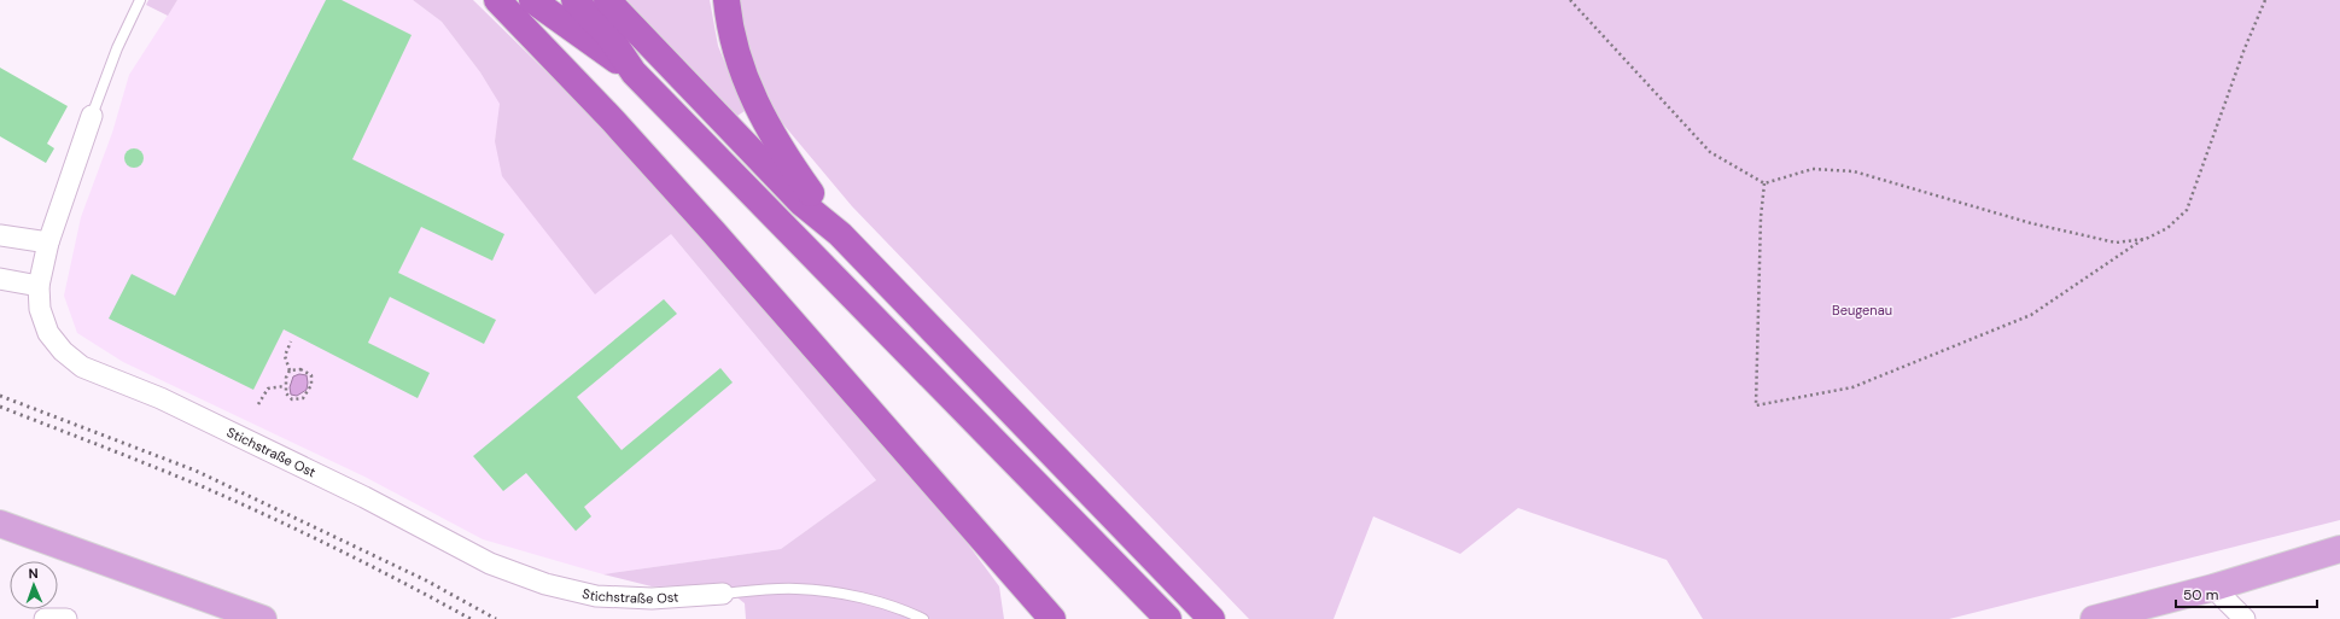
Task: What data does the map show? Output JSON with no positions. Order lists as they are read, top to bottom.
{
  "streets": {
    "street": ["Stichstraße Ost"]
  },
  "parks": ["Beugenau"],
  "scale_bar": "50 m",
  "north": "top"
}
